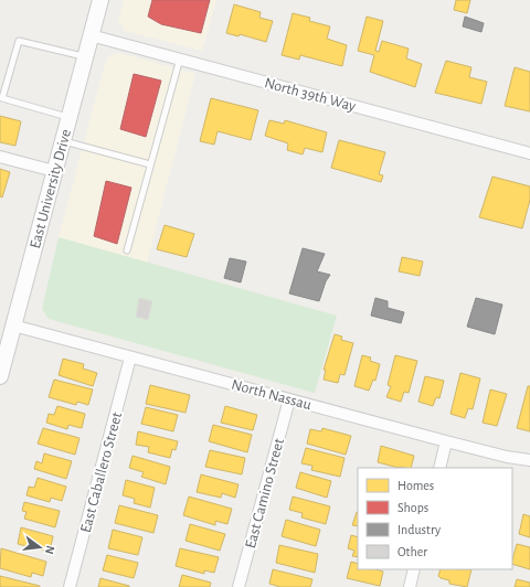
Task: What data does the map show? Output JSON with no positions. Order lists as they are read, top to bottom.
{
  "streets": {
    "main road": ["East University Drive"],
    "street": [
      "North 39th Way",
      "North Nassau",
      "East Caballero Street",
      "East Camino Street"
    ]
  },
  "crossings": [
    ["North 39th Way", "East University Drive"],
    ["East University Drive", "North Nassau"],
    ["North Nassau", "East Caballero Street"],
    ["North Nassau", "East Camino Street"]
  ],
  "legend": [
    "Homes",
    "Shops",
    "Industry",
    "Other"
  ],
  "north": "right"
}
